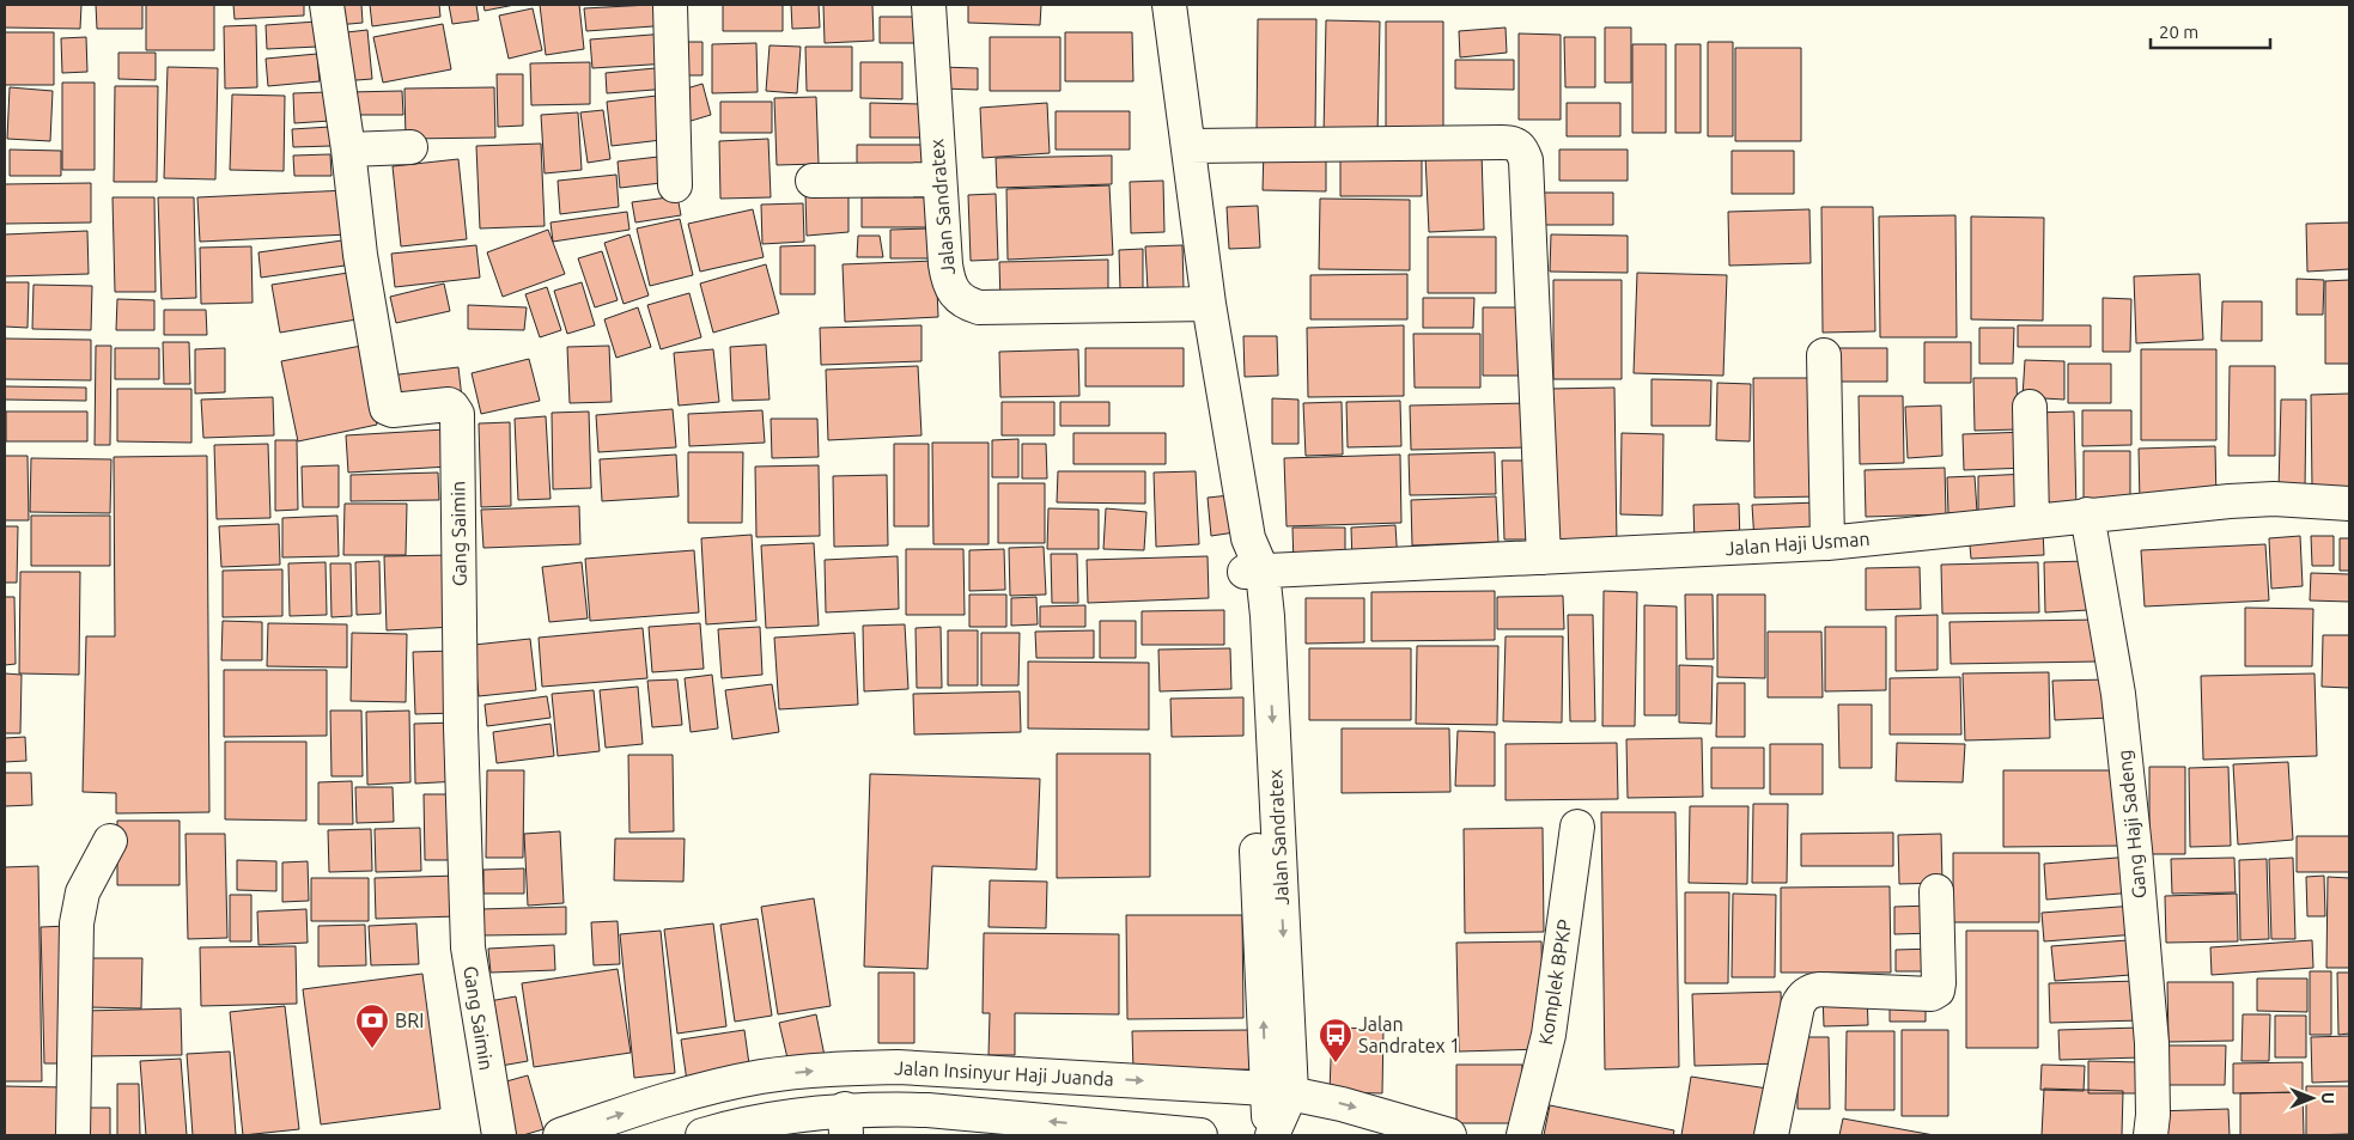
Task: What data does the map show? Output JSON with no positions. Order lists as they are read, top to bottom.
{
  "streets": {
    "main road": [
      "Jalan Sandratex",
      "Gang Saimin",
      "Jalan Haji Usman",
      "Gang Haji Sadeng",
      "Komplek BPKP",
      "Jalan Insinyur Haji Juanda"
    ]
  },
  "crossings": [
    ["Jalan Sandratex", "Jalan Haji Usman"],
    ["Jalan Sandratex", "Jalan Insinyur Haji Juanda"],
    ["Jalan Haji Usman", "Gang Haji Sadeng"]
  ],
  "places": {
    "bank": ["BRI"],
    "bus stop": ["Jalan Sandratex 1"]
  },
  "scale_bar": "20 m",
  "north": "right"
}
